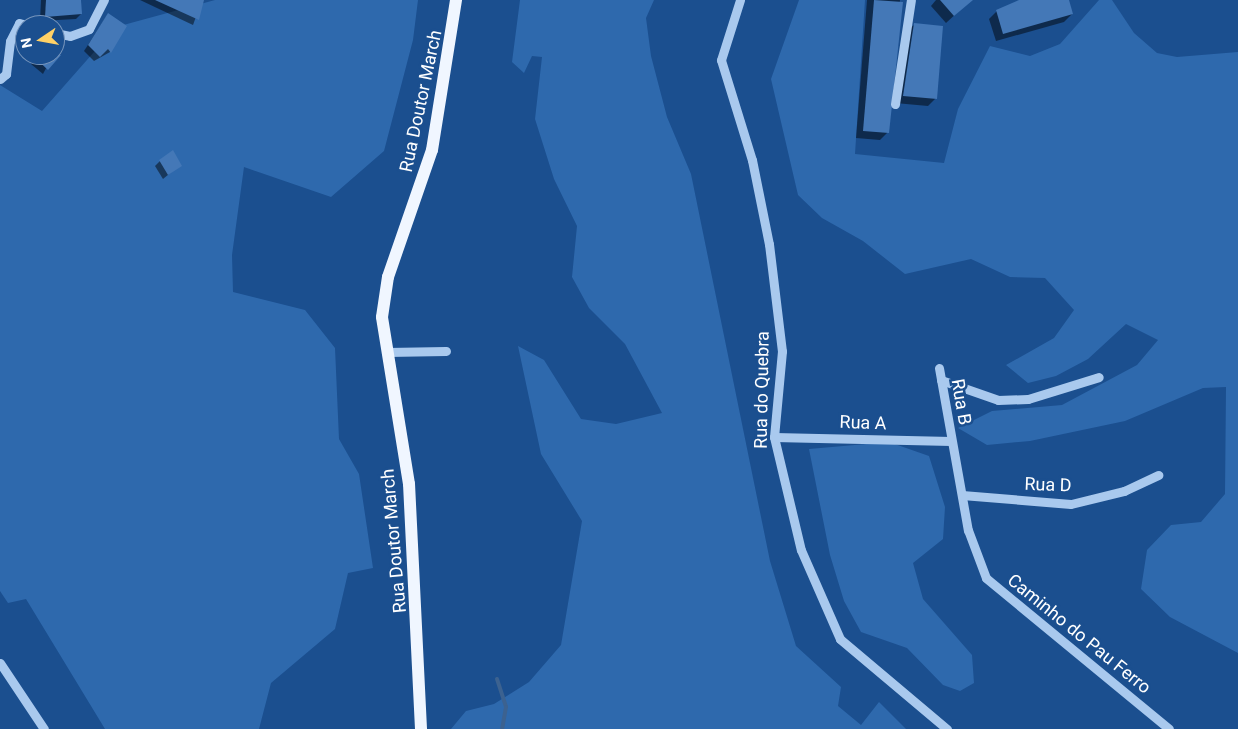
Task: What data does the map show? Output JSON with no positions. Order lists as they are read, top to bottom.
{
  "streets": {
    "main road": ["Rua Doutor March"],
    "street": [
      "Rua do Quebra",
      "Rua B",
      "Rua A",
      "Rua D",
      "Caminho do Pau Ferro"
    ]
  },
  "crossings": [
    ["Rua do Quebra", "Rua A"],
    ["Rua B", "Rua A"],
    ["Rua B", "Caminho do Pau Ferro"],
    ["Rua A", "Caminho do Pau Ferro"],
    ["Rua D", "Caminho do Pau Ferro"]
  ],
  "north": "left"
}
